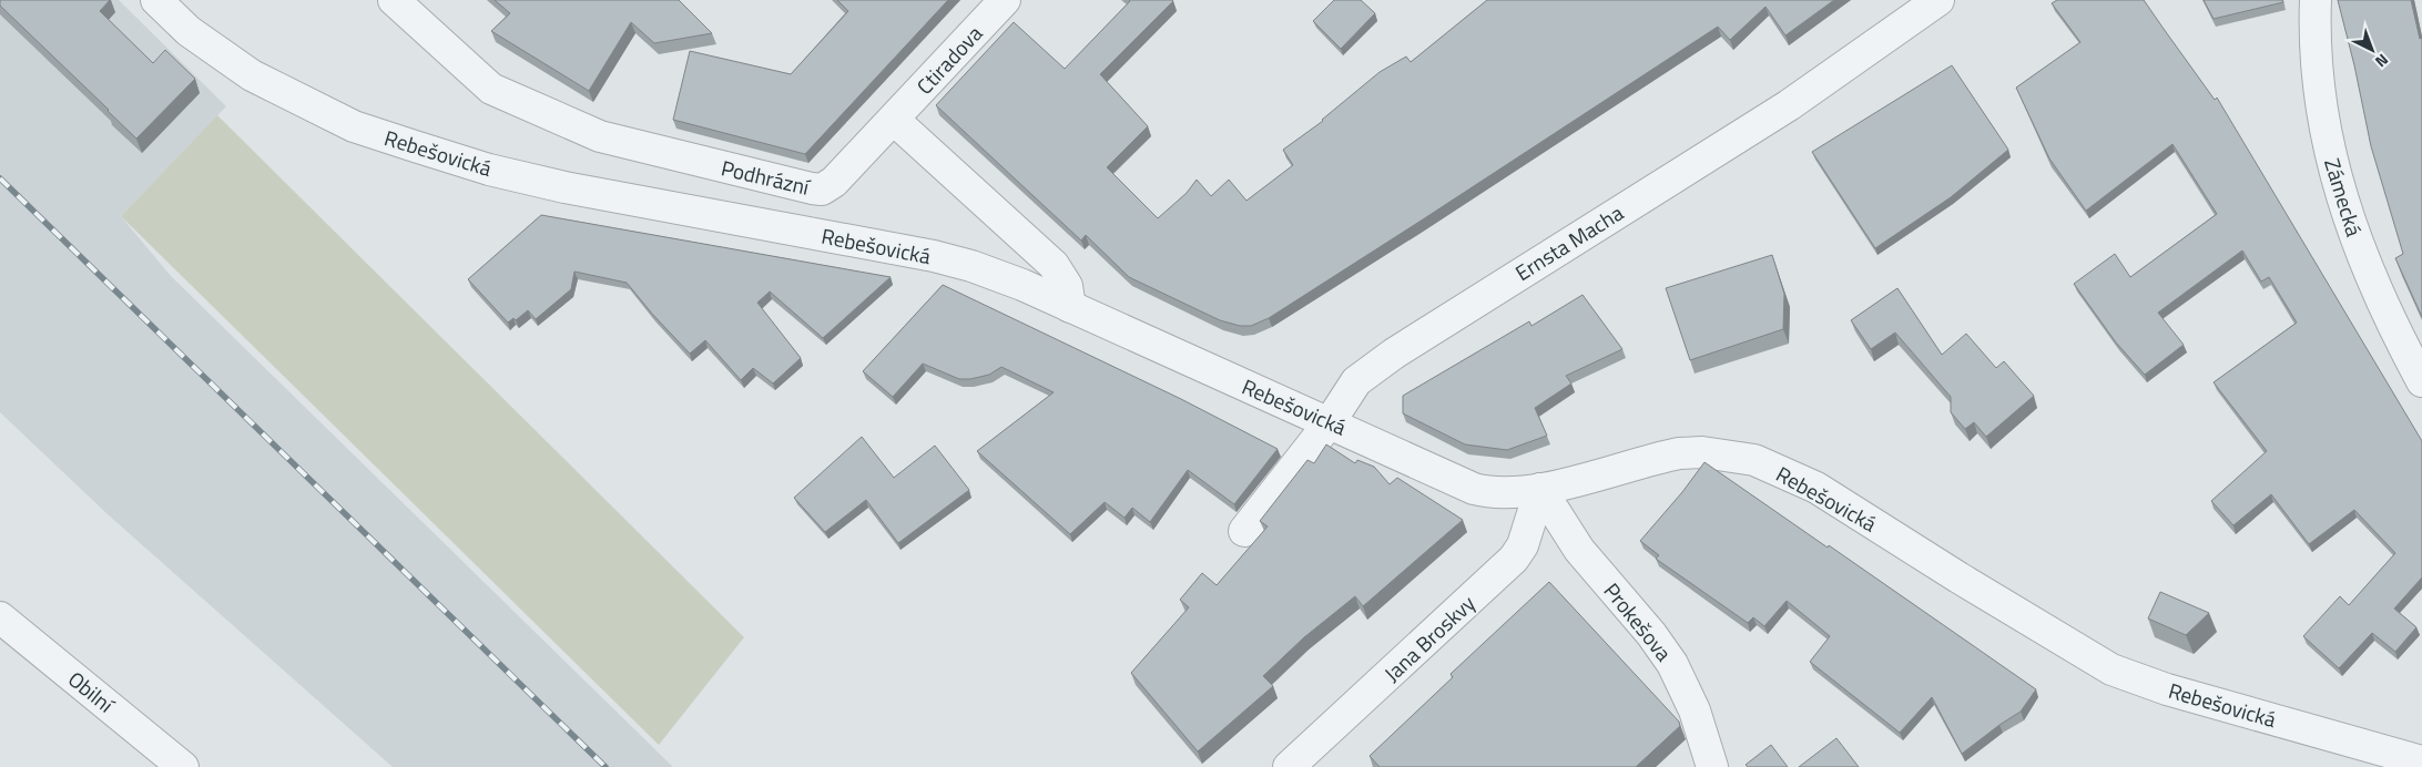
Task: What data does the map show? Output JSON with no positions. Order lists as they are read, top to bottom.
{
  "streets": {
    "street": [
      "Ctiradova",
      "Rebešovická",
      "Podhrázní",
      "Zámecká",
      "Ernsta Macha",
      "Prokešova",
      "Jana Broskvy",
      "Obilní"
    ]
  },
  "crossings": [
    ["Ctiradova", "Podhrázní"],
    ["Rebešovická", "Ernsta Macha"],
    ["Rebešovická", "Prokešova"],
    ["Rebešovická", "Jana Broskvy"],
    ["Prokešova", "Jana Broskvy"]
  ],
  "north": "bottom right"
}
